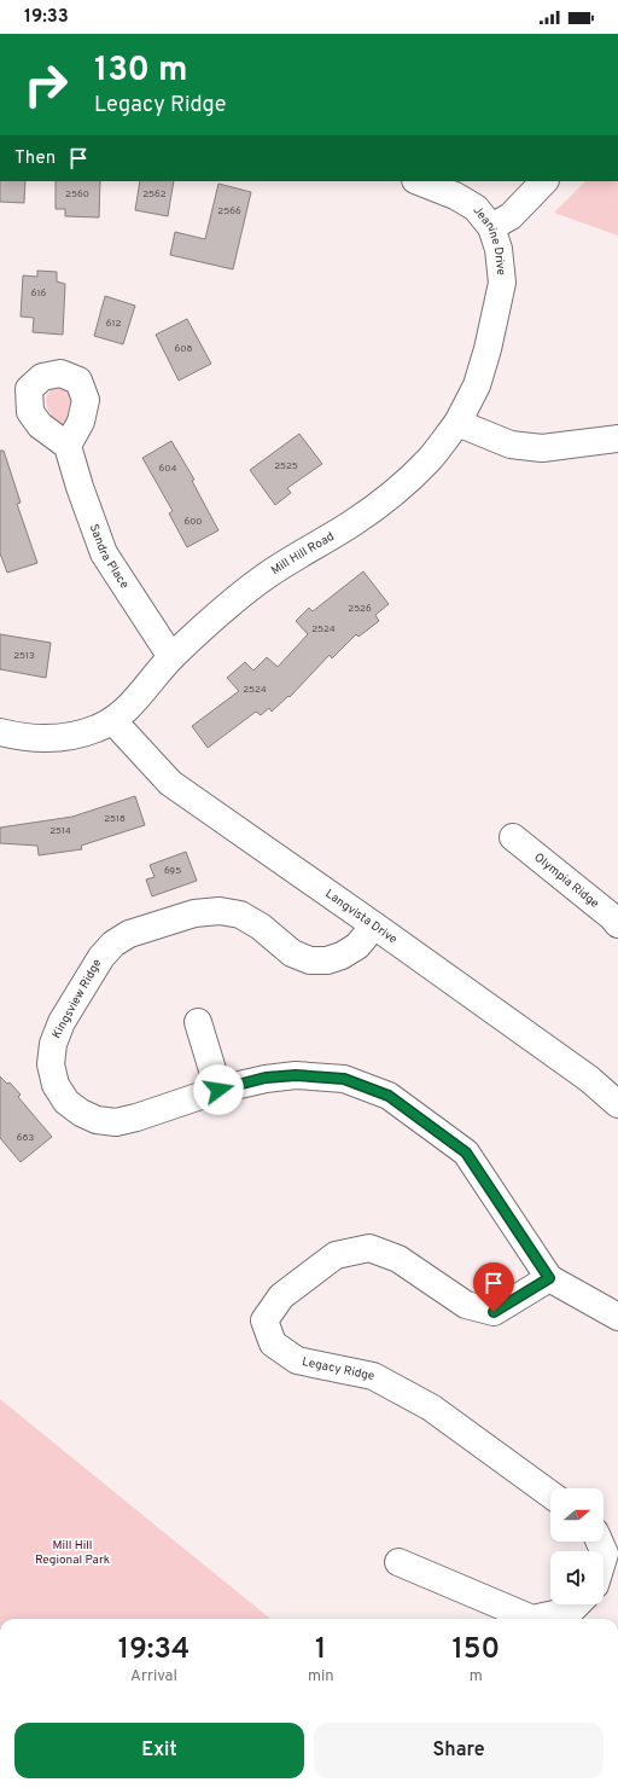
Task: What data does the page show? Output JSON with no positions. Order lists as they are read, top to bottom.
{
  "streets": {
    "street": [
      "Jeanine Drive",
      "Mill Hill Road",
      "Sandra Place",
      "Olympia Ridge",
      "Langvista Drive",
      "Kingsview Ridge",
      "Legacy Ridge"
    ]
  },
  "crossings": [
    ["Jeanine Drive", "Mill Hill Road"],
    ["Mill Hill Road", "Sandra Place"],
    ["Mill Hill Road", "Langvista Drive"],
    ["Langvista Drive", "Kingsview Ridge"],
    ["Kingsview Ridge", "Legacy Ridge"]
  ],
  "parks": ["Mill Hill Regional Park"],
  "house_numbers": [
    "2560",
    "2562",
    "2566",
    "616",
    "612",
    "608",
    "2525",
    "604",
    "600",
    "2526",
    "2524",
    "2513",
    "2524",
    "2518",
    "2514",
    "695",
    "683"
  ],
  "north": "right",
  "page": {
    "status": "19:33",
    "turn": ["130 m", "Legacy Ridge"],
    "then": "Then",
    "eta": [
      "19:34",
      "Arrival",
      "1",
      "min",
      "150",
      "m"
    ],
    "buttons": ["Exit", "Share"]
  }
}
